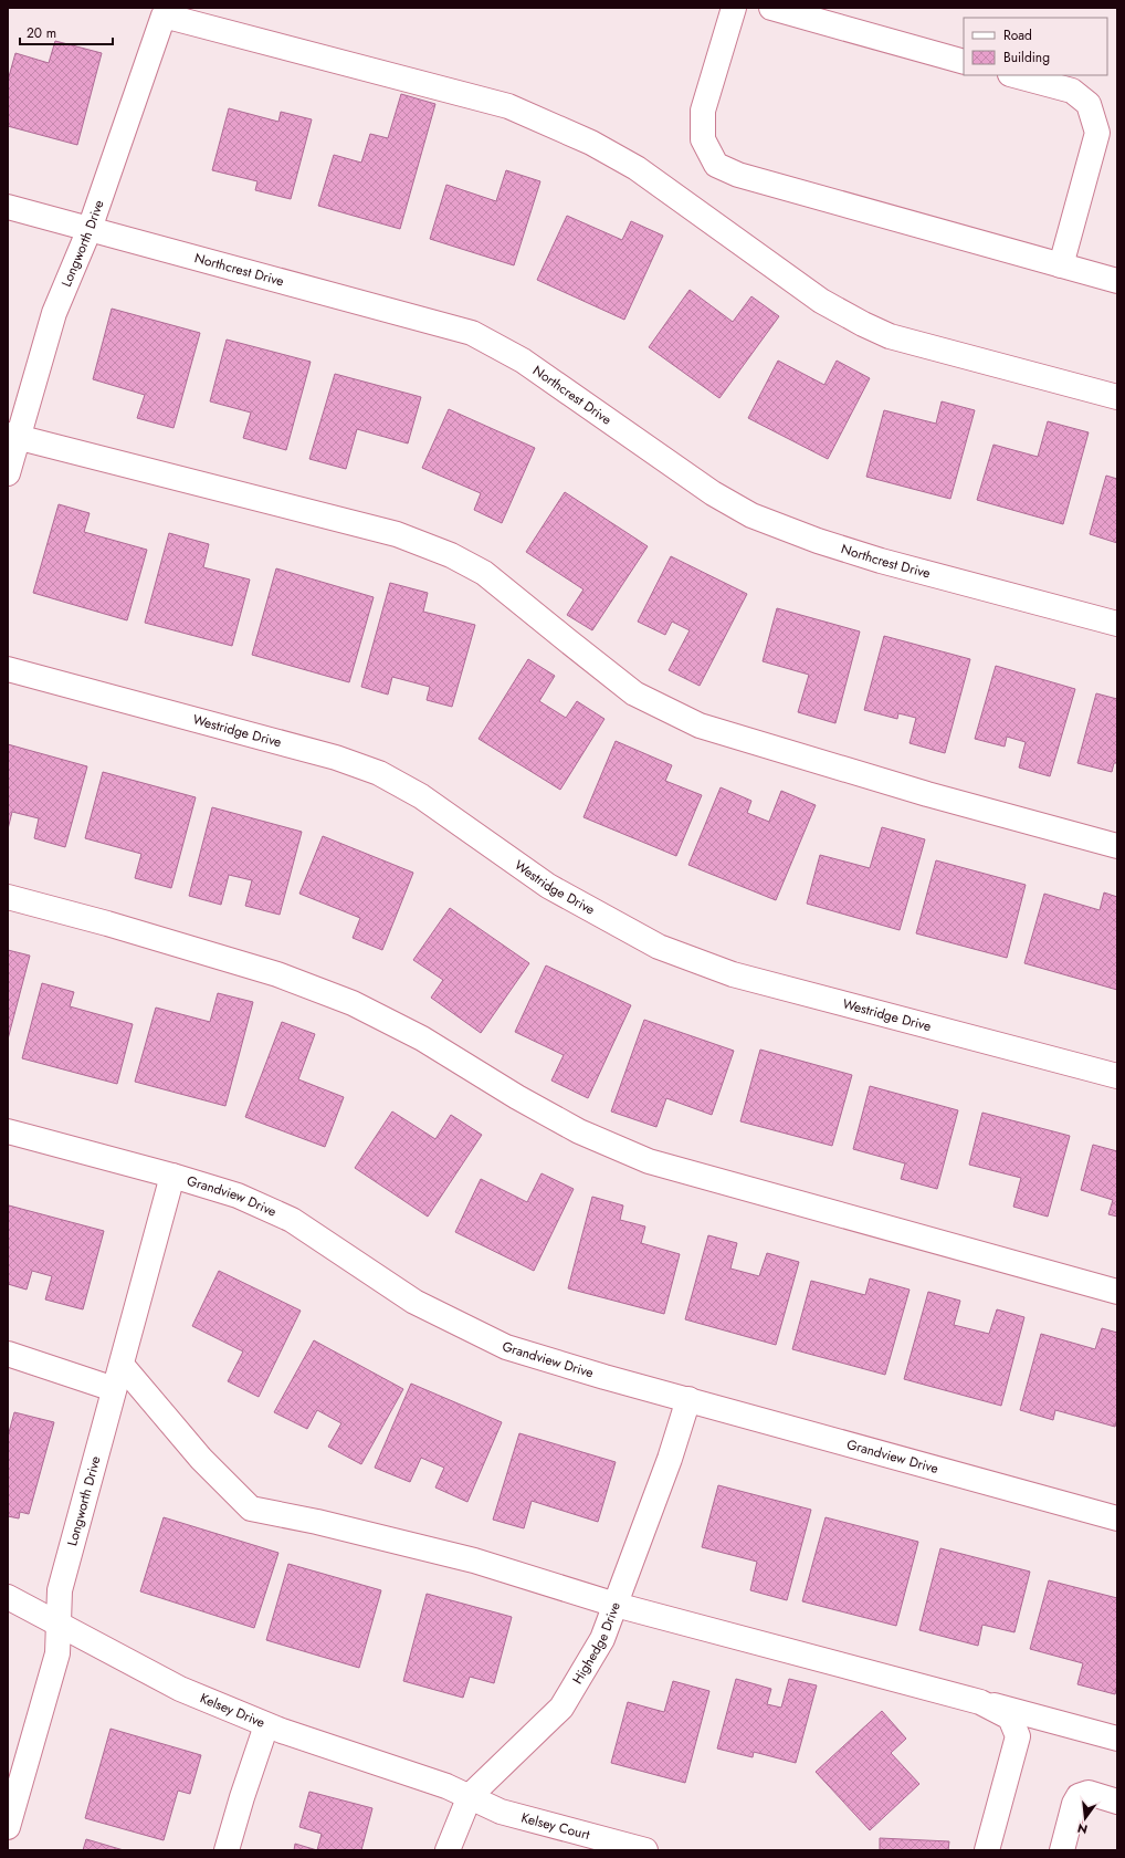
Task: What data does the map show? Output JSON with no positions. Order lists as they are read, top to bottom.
{
  "streets": {
    "street": [
      "Longworth Drive",
      "Northcrest Drive",
      "Westridge Drive",
      "Grandview Drive",
      "Highedge Drive",
      "Kelsey Drive",
      "Kelsey Court"
    ]
  },
  "crossings": [
    ["Longworth Drive", "Northcrest Drive"],
    ["Longworth Drive", "Grandview Drive"],
    ["Longworth Drive", "Kelsey Drive"],
    ["Grandview Drive", "Highedge Drive"],
    ["Highedge Drive", "Kelsey Drive"],
    ["Highedge Drive", "Kelsey Court"],
    ["Kelsey Drive", "Kelsey Court"]
  ],
  "legend": ["Road", "Building"],
  "scale_bar": "20 m",
  "north": "bottom"
}
